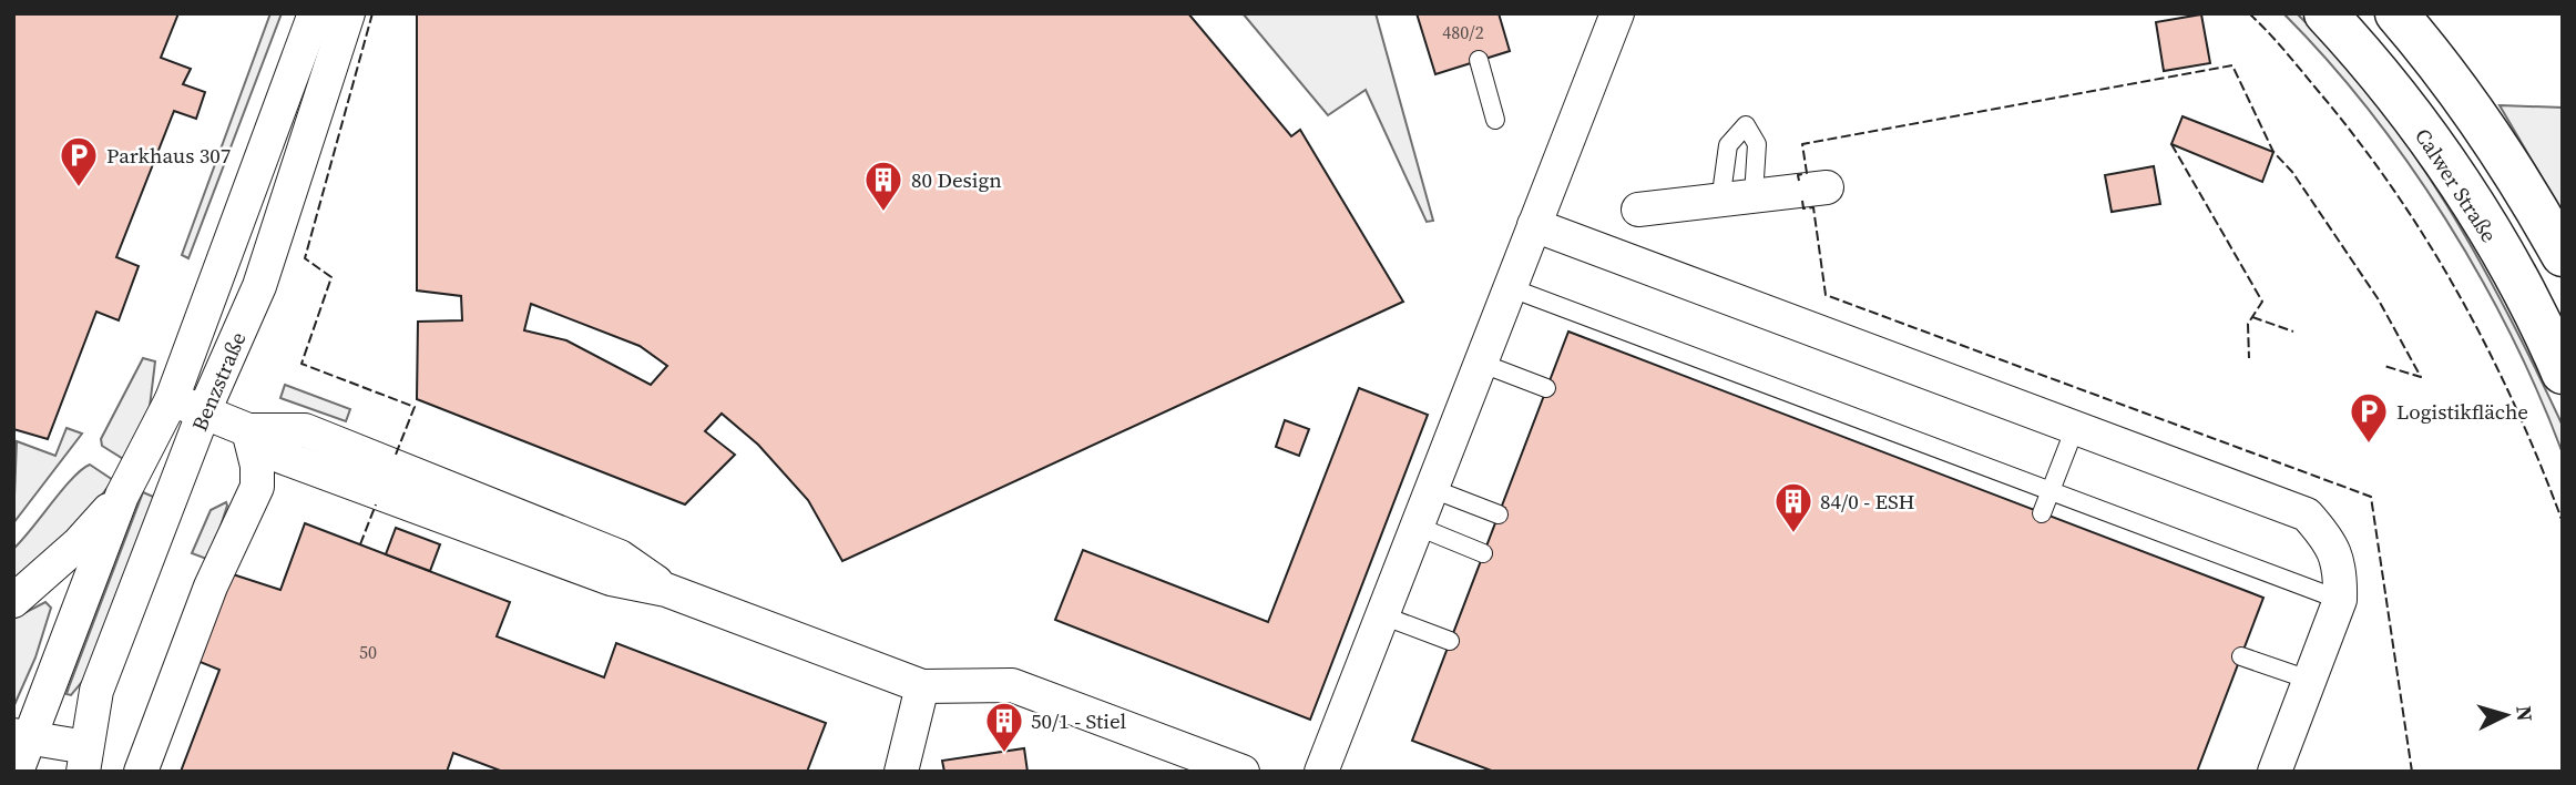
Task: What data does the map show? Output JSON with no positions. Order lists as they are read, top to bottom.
{
  "streets": {
    "main road": ["Calwer Straße"],
    "street": ["Benzstraße"]
  },
  "places": {
    "parking": ["Parkhaus 307", "Logistikfläche"],
    "building": ["80 Design", "84/0 - ESH", "50/1 - Stiel"]
  },
  "house_numbers": ["480/2", "50"],
  "north": "right"
}
